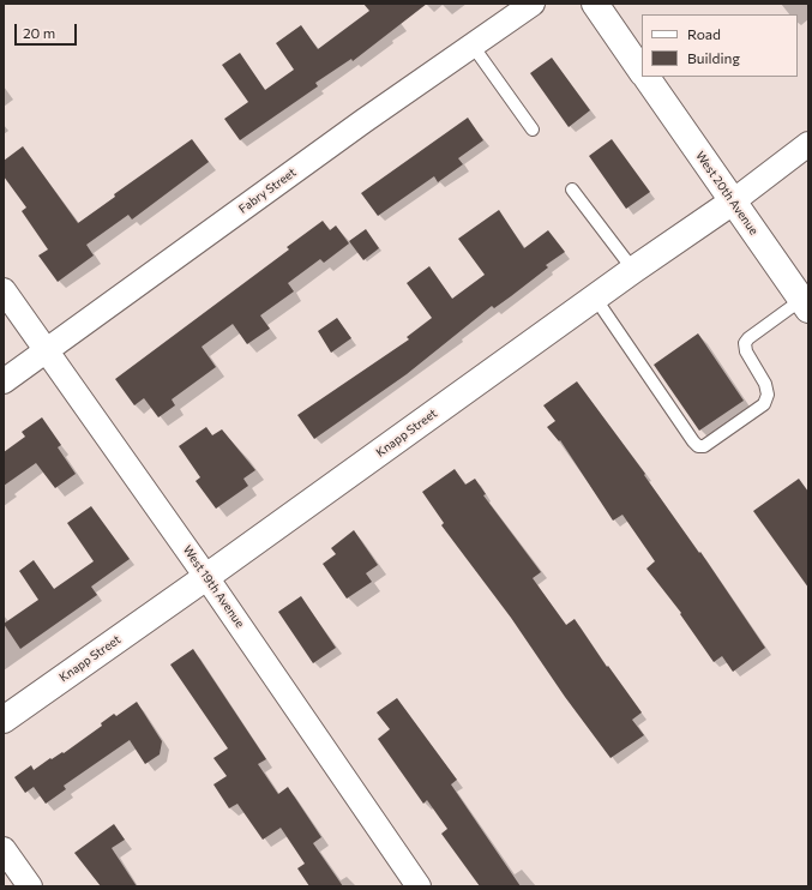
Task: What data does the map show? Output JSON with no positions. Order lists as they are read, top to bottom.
{
  "streets": {
    "street": [
      "Fabry Street",
      "West 20th Avenue",
      "Knapp Street",
      "West 19th Avenue"
    ]
  },
  "crossings": [
    ["Fabry Street", "West 19th Avenue"],
    ["West 20th Avenue", "Knapp Street"],
    ["Knapp Street", "West 19th Avenue"]
  ],
  "legend": ["Road", "Building"],
  "scale_bar": "20 m"
}
